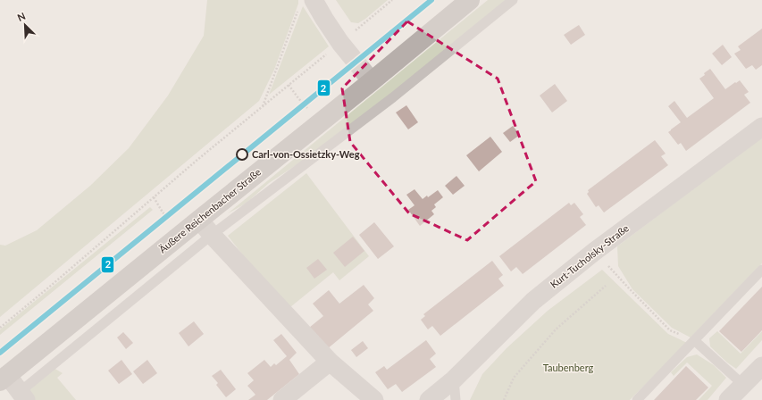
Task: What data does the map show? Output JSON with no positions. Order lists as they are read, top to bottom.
{
  "streets": {
    "street": ["Äußere Reichenbacher Straße", "Kurt-Tucholsky-Straße"]
  },
  "parks": ["Taubenberg"],
  "places": ["Carl-von-Ossietzky-Weg"],
  "lines": ["transit line 2"],
  "north": "top left"
}
